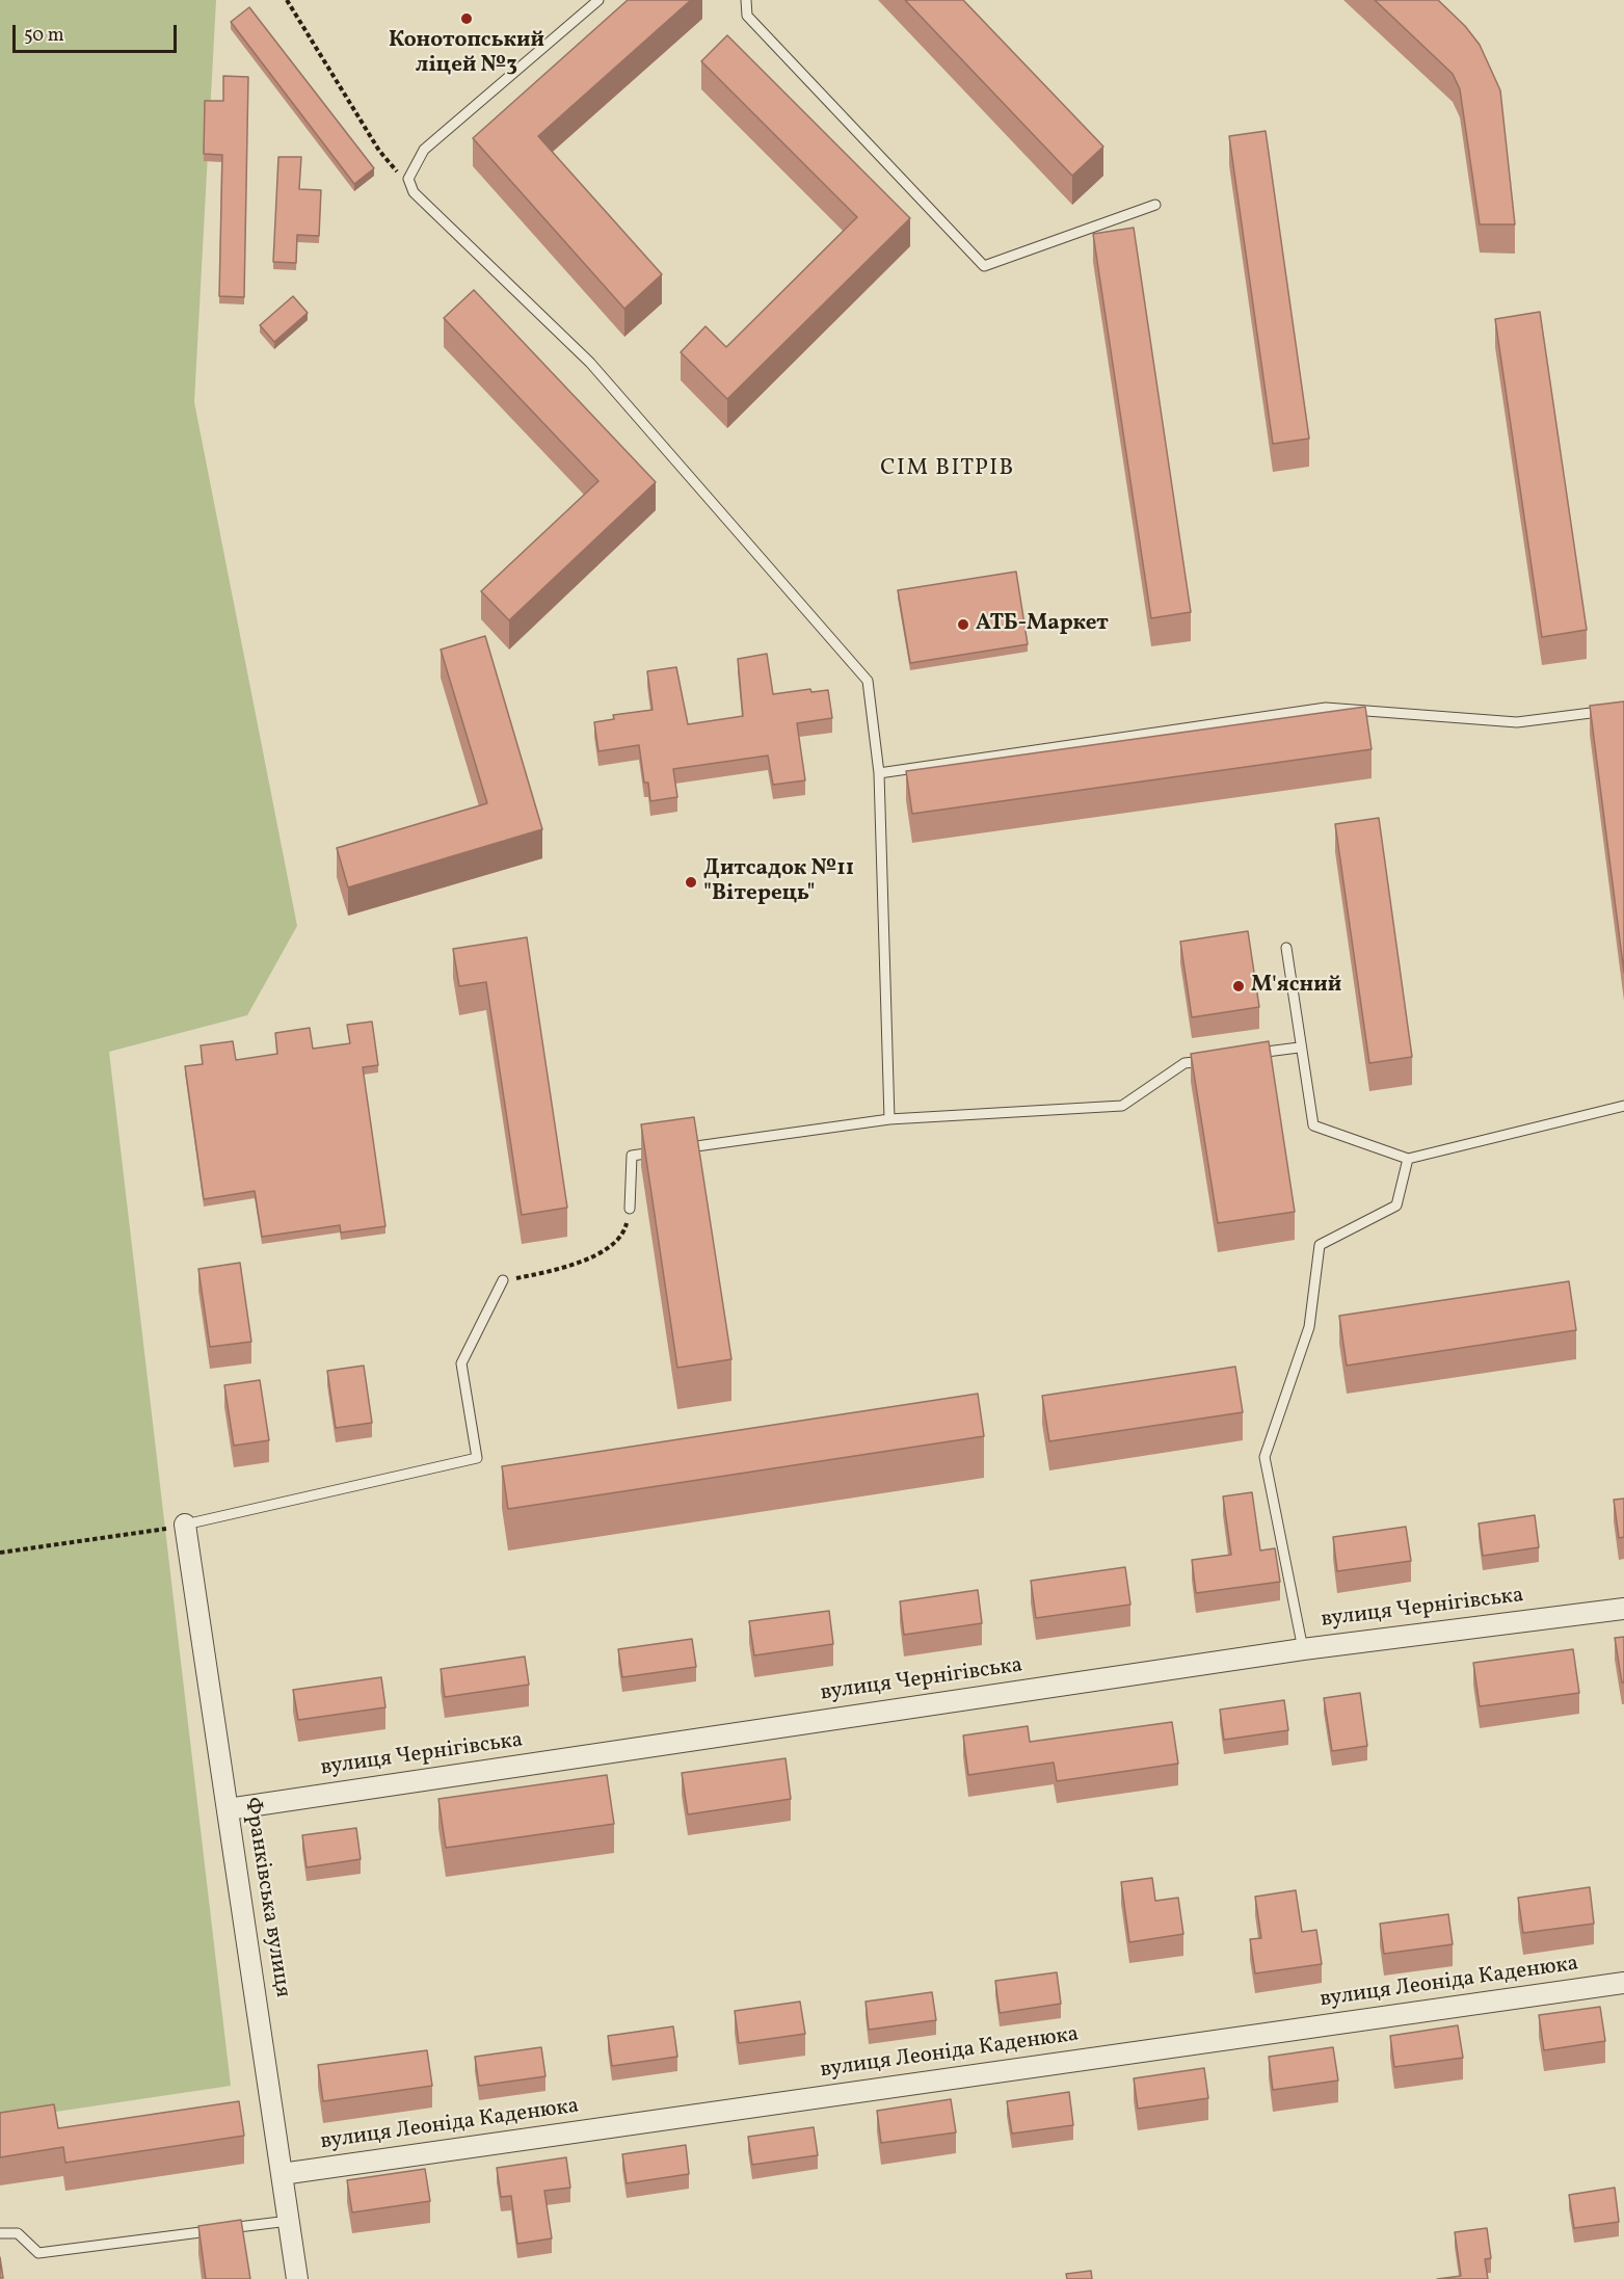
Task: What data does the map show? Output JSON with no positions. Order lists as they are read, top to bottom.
{
  "streets": {
    "street": ["вулиця Чернігівська", "Франківська вулиця", "вулиця Леоніда Каденюка"]
  },
  "crossings": [
    ["вулиця Чернігівська", "Франківська вулиця"],
    ["Франківська вулиця", "вулиця Леоніда Каденюка"]
  ],
  "districts": ["СІМ ВІТРІВ"],
  "places": [
    "Конотопський ліцей №3",
    "АТБ-Маркет",
    "Дитсадок №11 \"Вітерець\"",
    "М'ясний"
  ],
  "scale_bar": "50 m"
}
